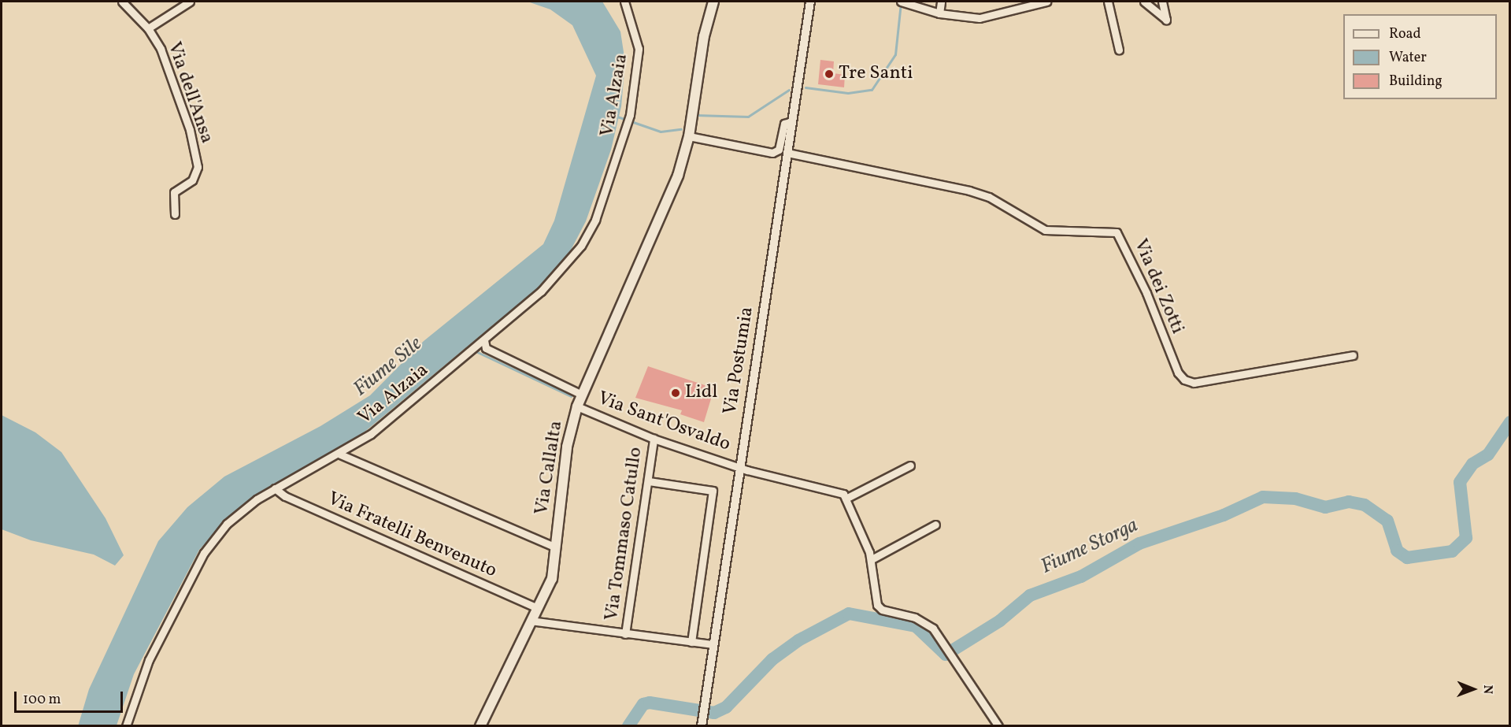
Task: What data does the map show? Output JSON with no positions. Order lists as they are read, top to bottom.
{
  "streets": {
    "main road": ["Via Callalta"],
    "street": [
      "Via dell'Ansa",
      "Via Alzaia",
      "Via dei Zotti",
      "Via Postumia",
      "Via Sant'Osvaldo",
      "Via Tommaso Catullo",
      "Via Fratelli Benvenuto"
    ]
  },
  "crossings": [
    ["Via Alzaia", "Via Sant'Osvaldo"],
    ["Via Alzaia", "Via Fratelli Benvenuto"],
    ["Via dei Zotti", "Via Postumia"],
    ["Via Postumia", "Via Sant'Osvaldo"],
    ["Via Sant'Osvaldo", "Via Callalta"],
    ["Via Sant'Osvaldo", "Via Tommaso Catullo"],
    ["Via Callalta", "Via Fratelli Benvenuto"]
  ],
  "water": ["Fiume Sile", "Fiume Storga"],
  "places": ["Tre Santi", "Lidl"],
  "legend": ["Road", "Water", "Building"],
  "scale_bar": "100 m",
  "north": "right"
}
